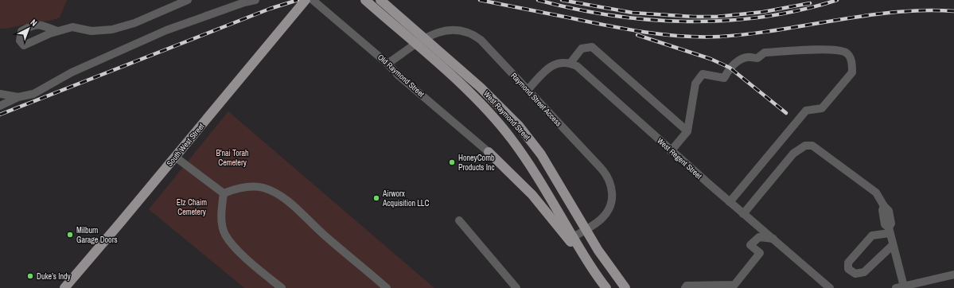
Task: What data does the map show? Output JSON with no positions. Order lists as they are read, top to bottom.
{
  "streets": {
    "main road": ["West Raymond Street", "South West Street"],
    "street": ["Old Raymond Street", "Raymond Street Access", "West Regent Street"]
  },
  "crossings": [
    ["Old Raymond Street", "Raymond Street Access"],
    ["Raymond Street Access", "West Raymond Street"]
  ],
  "parks": ["B'nai Torah Cemetery", "Etz Chaim Cemetery"],
  "places": [
    "HoneyComb Products Inc",
    "Airworx Acquisition LLC",
    "Milburn Garage Doors",
    "Duke’s Indy"
  ],
  "north": "top right"
}
